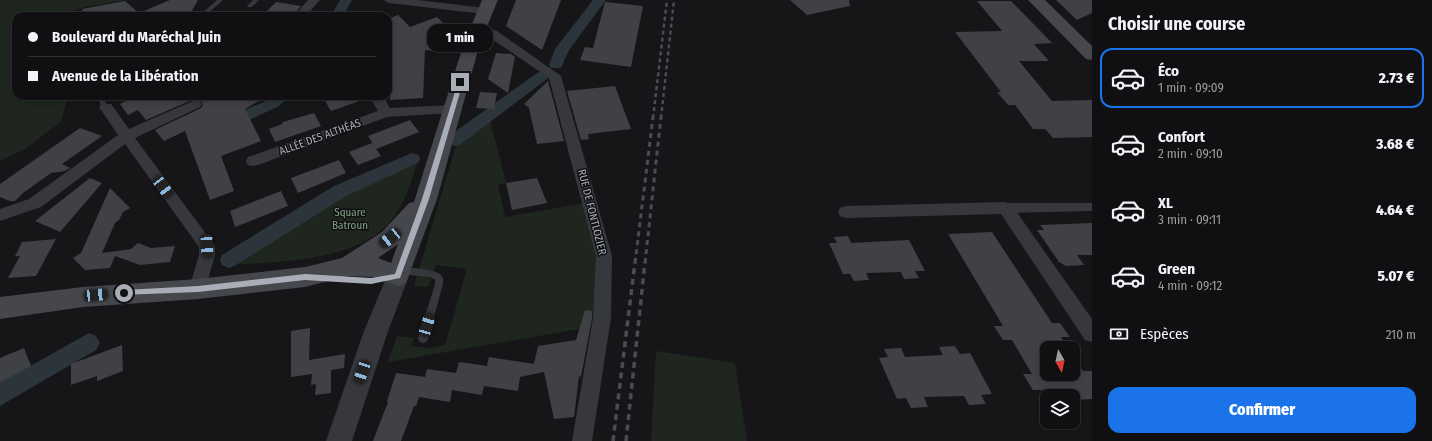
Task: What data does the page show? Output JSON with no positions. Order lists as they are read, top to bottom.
{
  "streets": {
    "street": ["ALLÉE DES ALTHÉAS", "RUE DE FONTLOZIER"]
  },
  "parks": ["Square Batroun"],
  "north": "bottom",
  "page": {
    "heading": "Choisir une course",
    "banner": ["Boulevard du Maréchal Juin", "Avenue de la Libération"],
    "bubble": "1 min",
    "list": [
      {
        "name": "Éco",
        "note": "1 min · 09:09",
        "value": "2.73 €"
      },
      {
        "name": "Confort",
        "note": "2 min · 09:10",
        "value": "3.68 €"
      },
      {
        "name": "XL",
        "note": "3 min · 09:11",
        "value": "4.64 €"
      },
      {
        "name": "Green",
        "note": "4 min · 09:12",
        "value": "5.07 €"
      }
    ],
    "pay": ["Espèces", "210 m"],
    "buttons": "Confirmer"
  }
}
